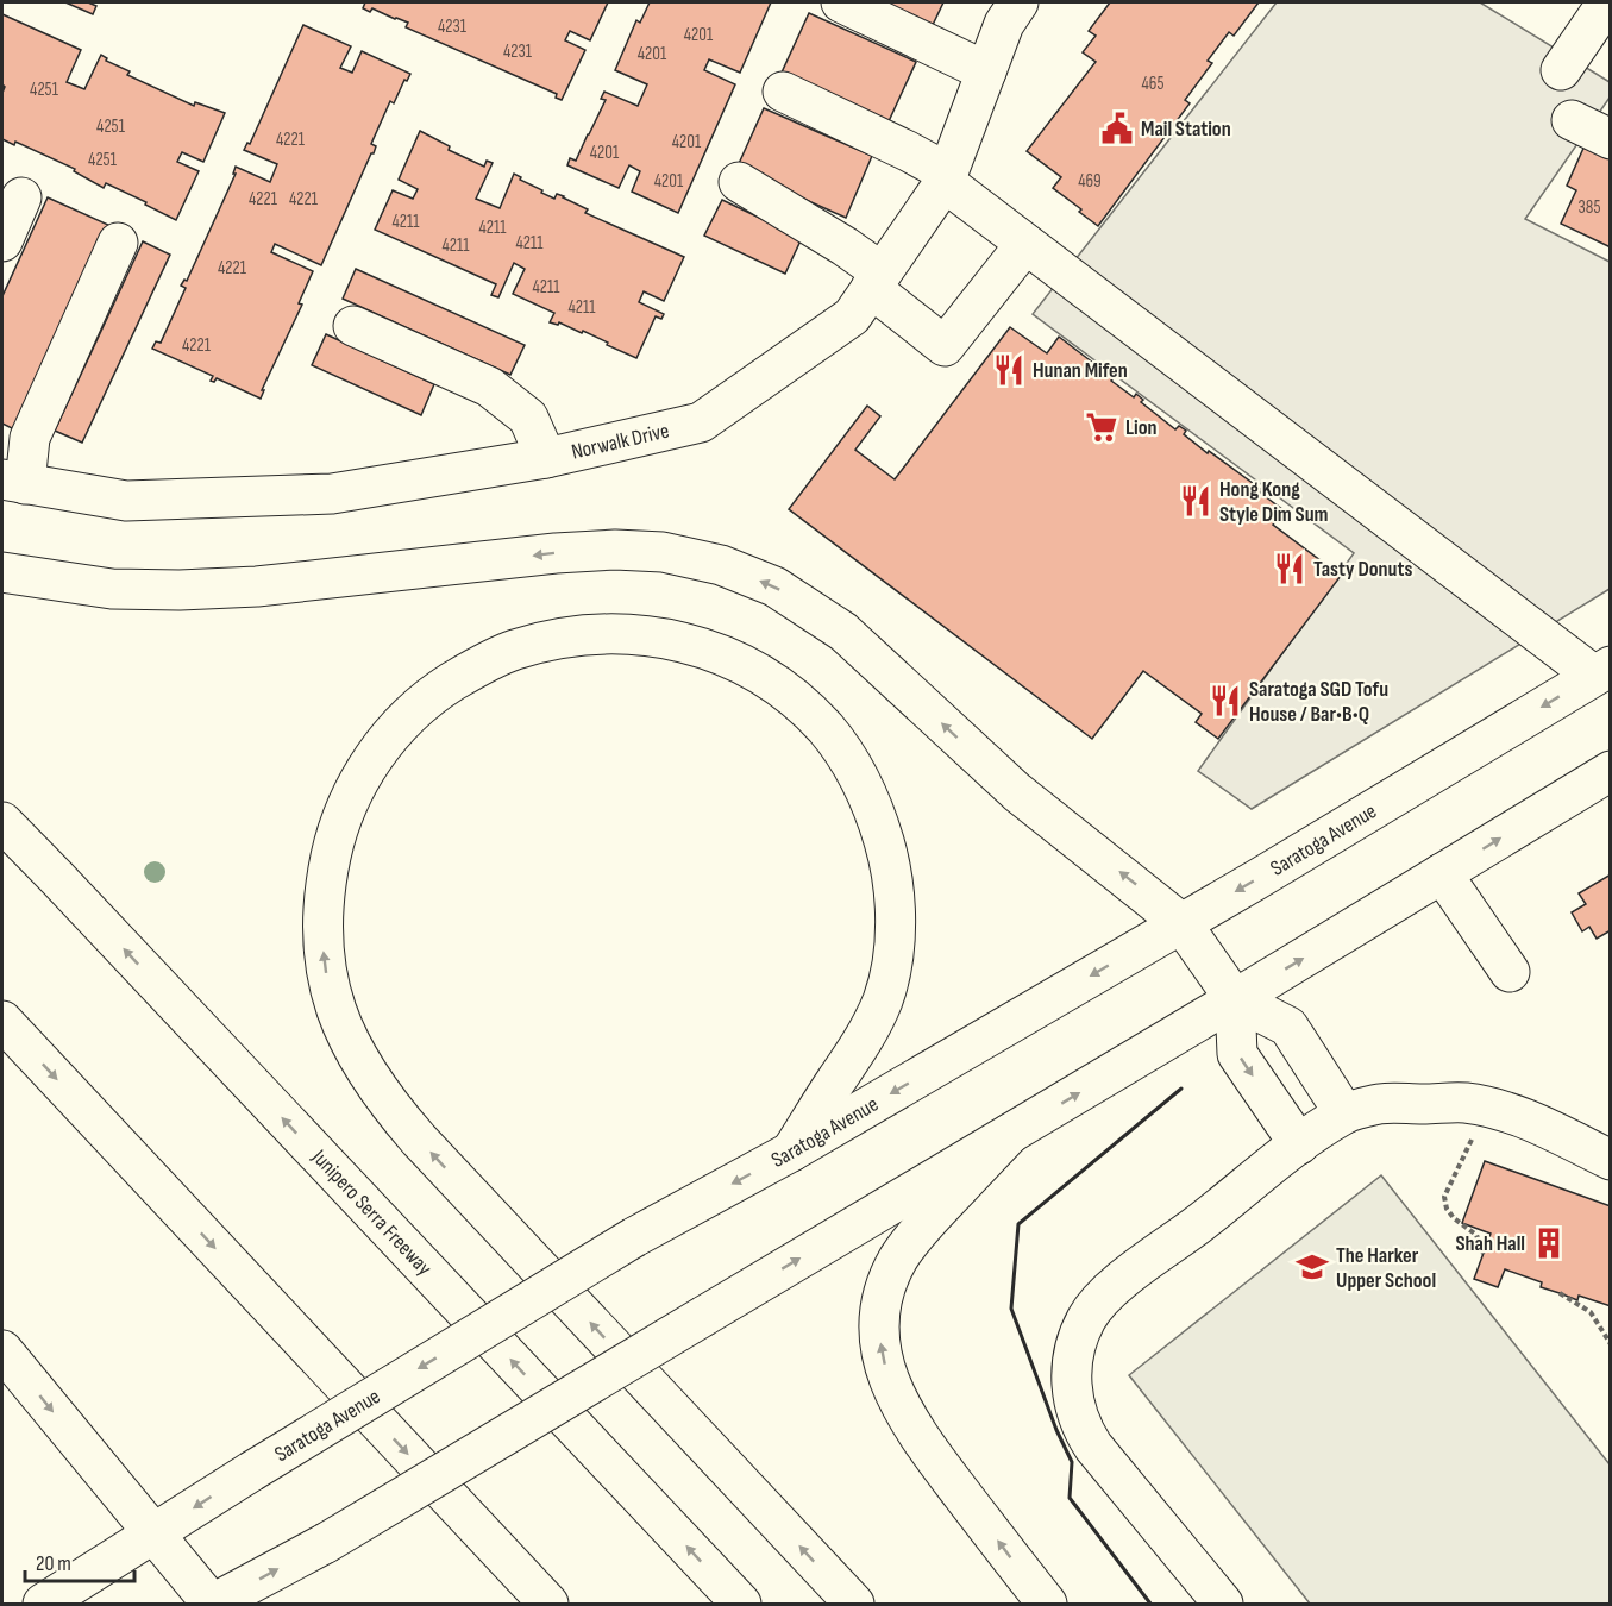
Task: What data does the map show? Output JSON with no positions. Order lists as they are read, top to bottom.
{
  "streets": {
    "main road": ["Norwalk Drive", "Saratoga Avenue", "Junipero Serra Freeway"]
  },
  "places": {
    "public building": ["Mail Station"],
    "restaurant": [
      "Hunan Mifen",
      "Hong Kong Style Dim Sum",
      "Tasty Donuts",
      "Saratoga SGD Tofu House / Bar•B•Q"
    ],
    "supermarket": ["Lion"],
    "building": ["Shah Hall"],
    "school or university": ["The Harker Upper School"]
  },
  "house_numbers": [
    "4231",
    "4201",
    "4231",
    "4201",
    "465",
    "4251",
    "4251",
    "4221",
    "4201",
    "4201",
    "4251",
    "4201",
    "469",
    "4221",
    "4221",
    "385",
    "4211",
    "4211",
    "4211",
    "4211",
    "4221",
    "4211",
    "4211",
    "4221"
  ],
  "scale_bar": "20 m"
}
